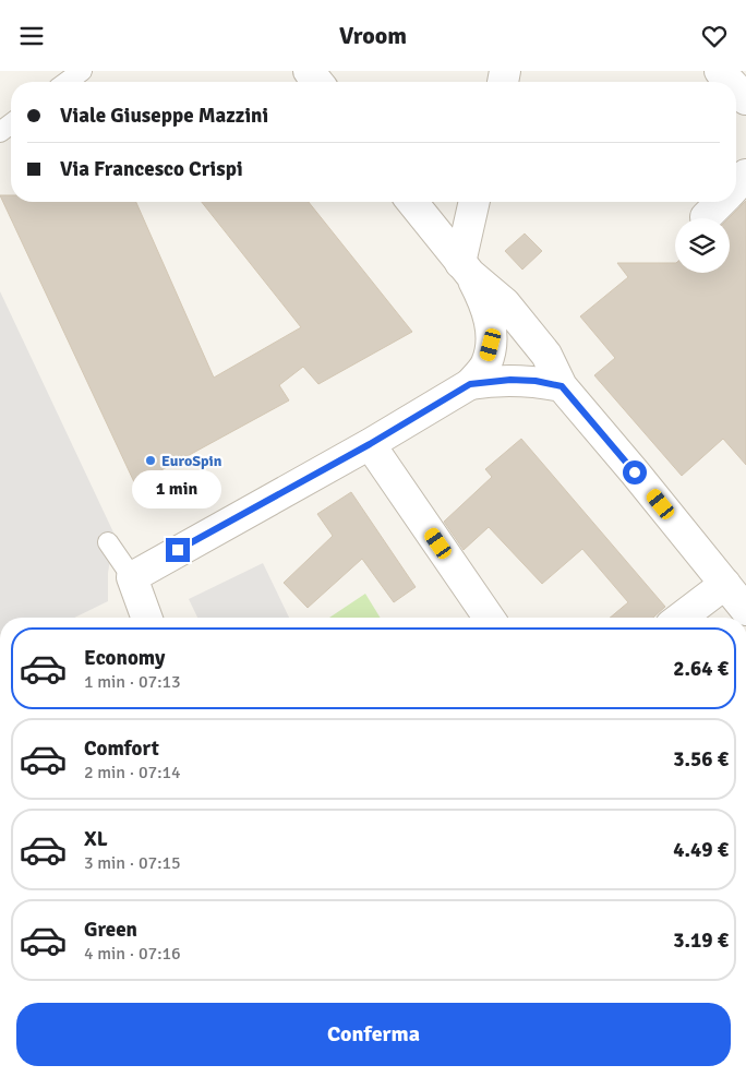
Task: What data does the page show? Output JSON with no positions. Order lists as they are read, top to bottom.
{
  "places": ["EuroSpin"],
  "page": {
    "header": "Vroom",
    "banner": ["Viale Giuseppe Mazzini", "Via Francesco Crispi"],
    "bubble": "1 min",
    "list": [
      {
        "name": "Economy",
        "note": "1 min · 07:13",
        "value": "2.64 €"
      },
      {
        "name": "Comfort",
        "note": "2 min · 07:14",
        "value": "3.56 €"
      },
      {
        "name": "XL",
        "note": "3 min · 07:15",
        "value": "4.49 €"
      },
      {
        "name": "Green",
        "note": "4 min · 07:16",
        "value": "3.19 €"
      }
    ],
    "buttons": "Conferma"
  }
}
